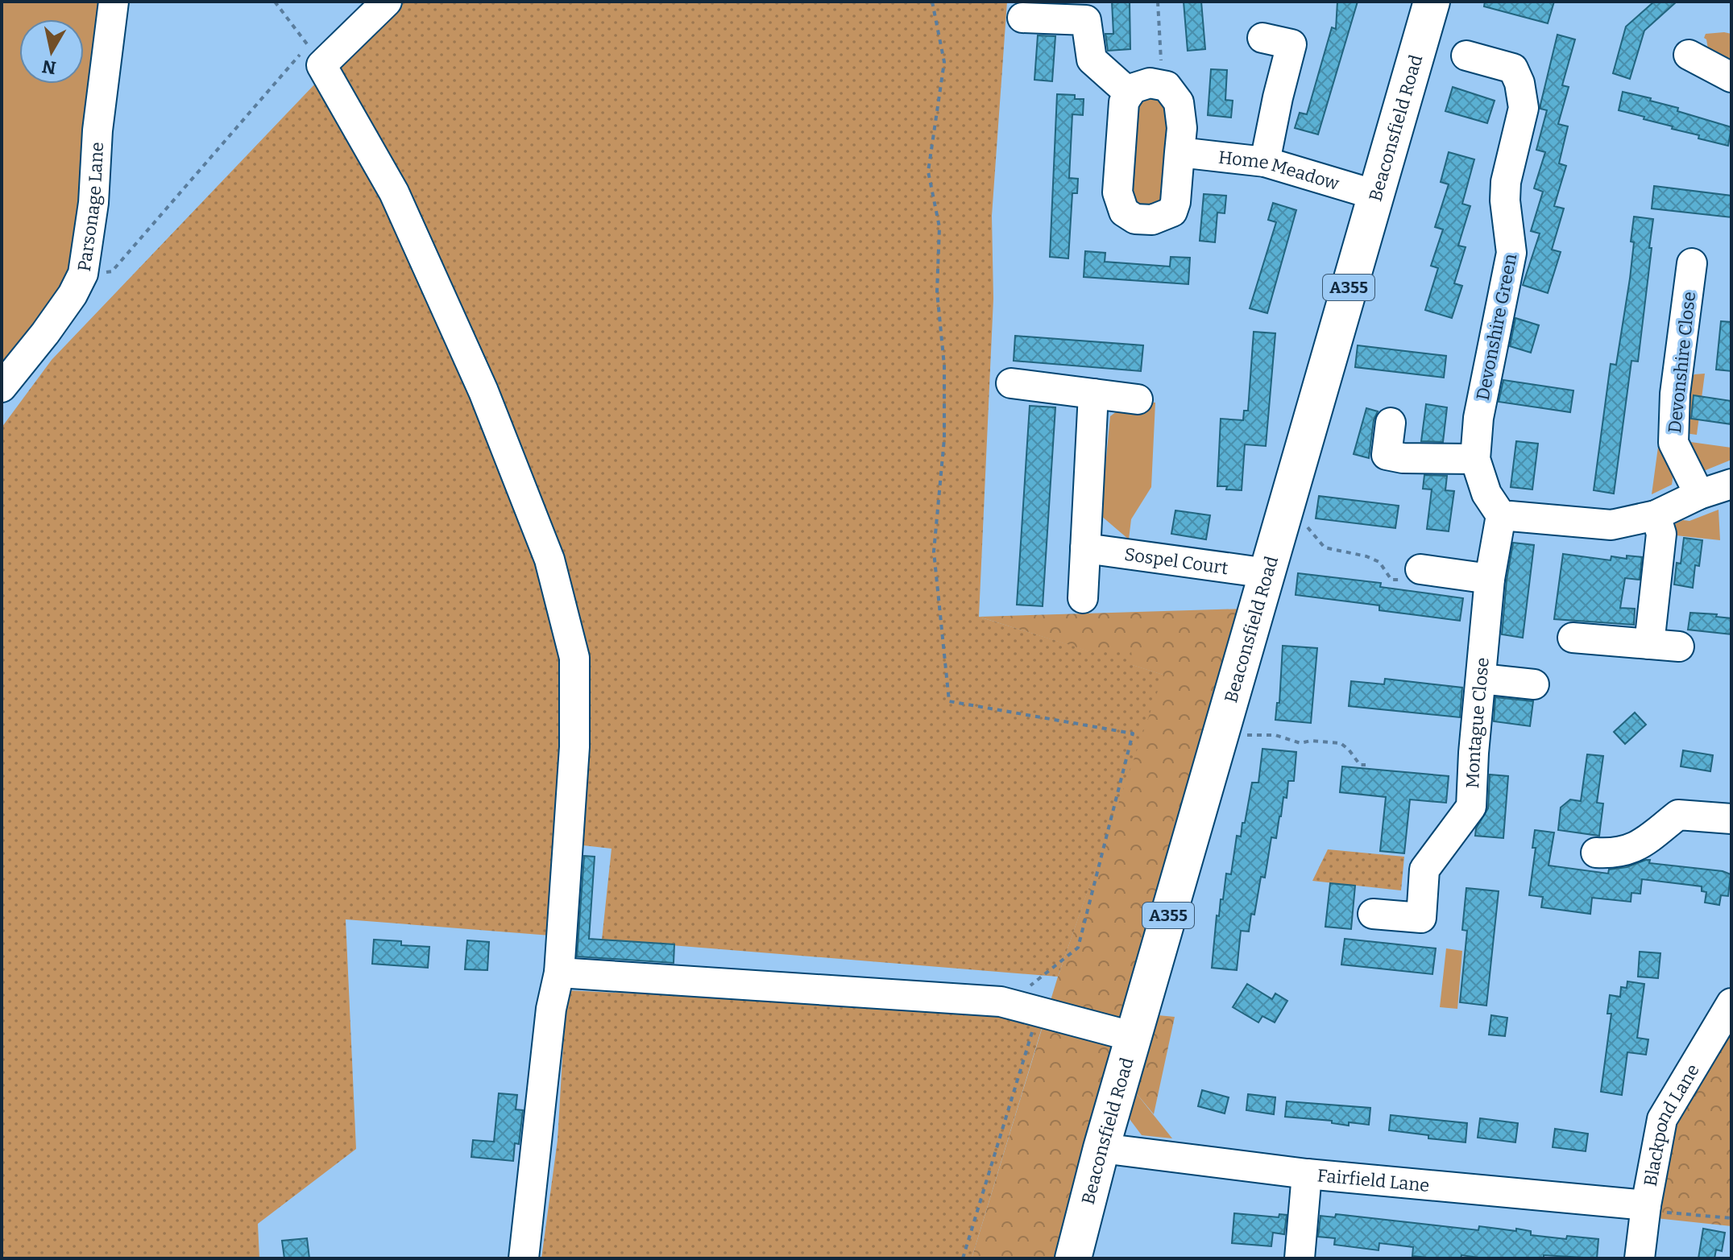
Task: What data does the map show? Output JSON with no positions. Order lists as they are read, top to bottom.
{
  "streets": {
    "main road": ["Beaconsfield Road", "A355"],
    "street": [
      "Home Meadow",
      "Parsonage Lane",
      "Devonshire Green",
      "Devonshire Close",
      "Sospel Court",
      "Montague Close",
      "Blackpond Lane",
      "Fairfield Lane"
    ]
  },
  "crossings": [
    ["Beaconsfield Road", "Home Meadow"],
    ["Beaconsfield Road", "Sospel Court"],
    ["Beaconsfield Road", "Fairfield Lane"],
    ["Blackpond Lane", "Fairfield Lane"]
  ],
  "north": "bottom"
}
